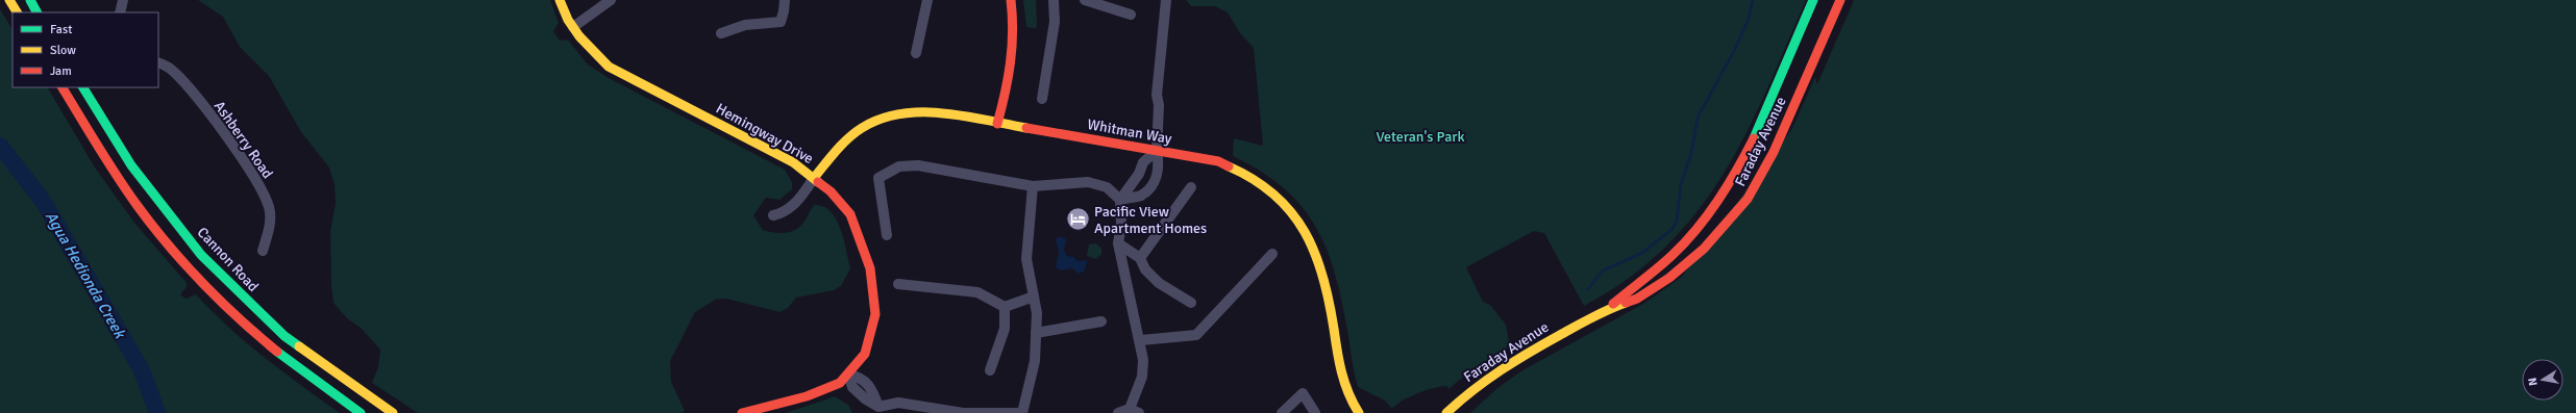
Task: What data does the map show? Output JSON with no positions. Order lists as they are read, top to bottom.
{
  "streets": {
    "main road": [
      "Whitman Way",
      "Hemingway Drive",
      "Faraday Avenue",
      "Cannon Road"
    ],
    "street": ["Ashberry Road"]
  },
  "crossings": [
    ["Whitman Way", "Hemingway Drive"]
  ],
  "water": ["Agua Hedionda Creek"],
  "parks": ["Veteran's Park"],
  "places": {
    "hotel": ["Pacific View Apartment Homes"]
  },
  "legend": ["Fast", "Slow", "Jam"],
  "north": "left"
}
